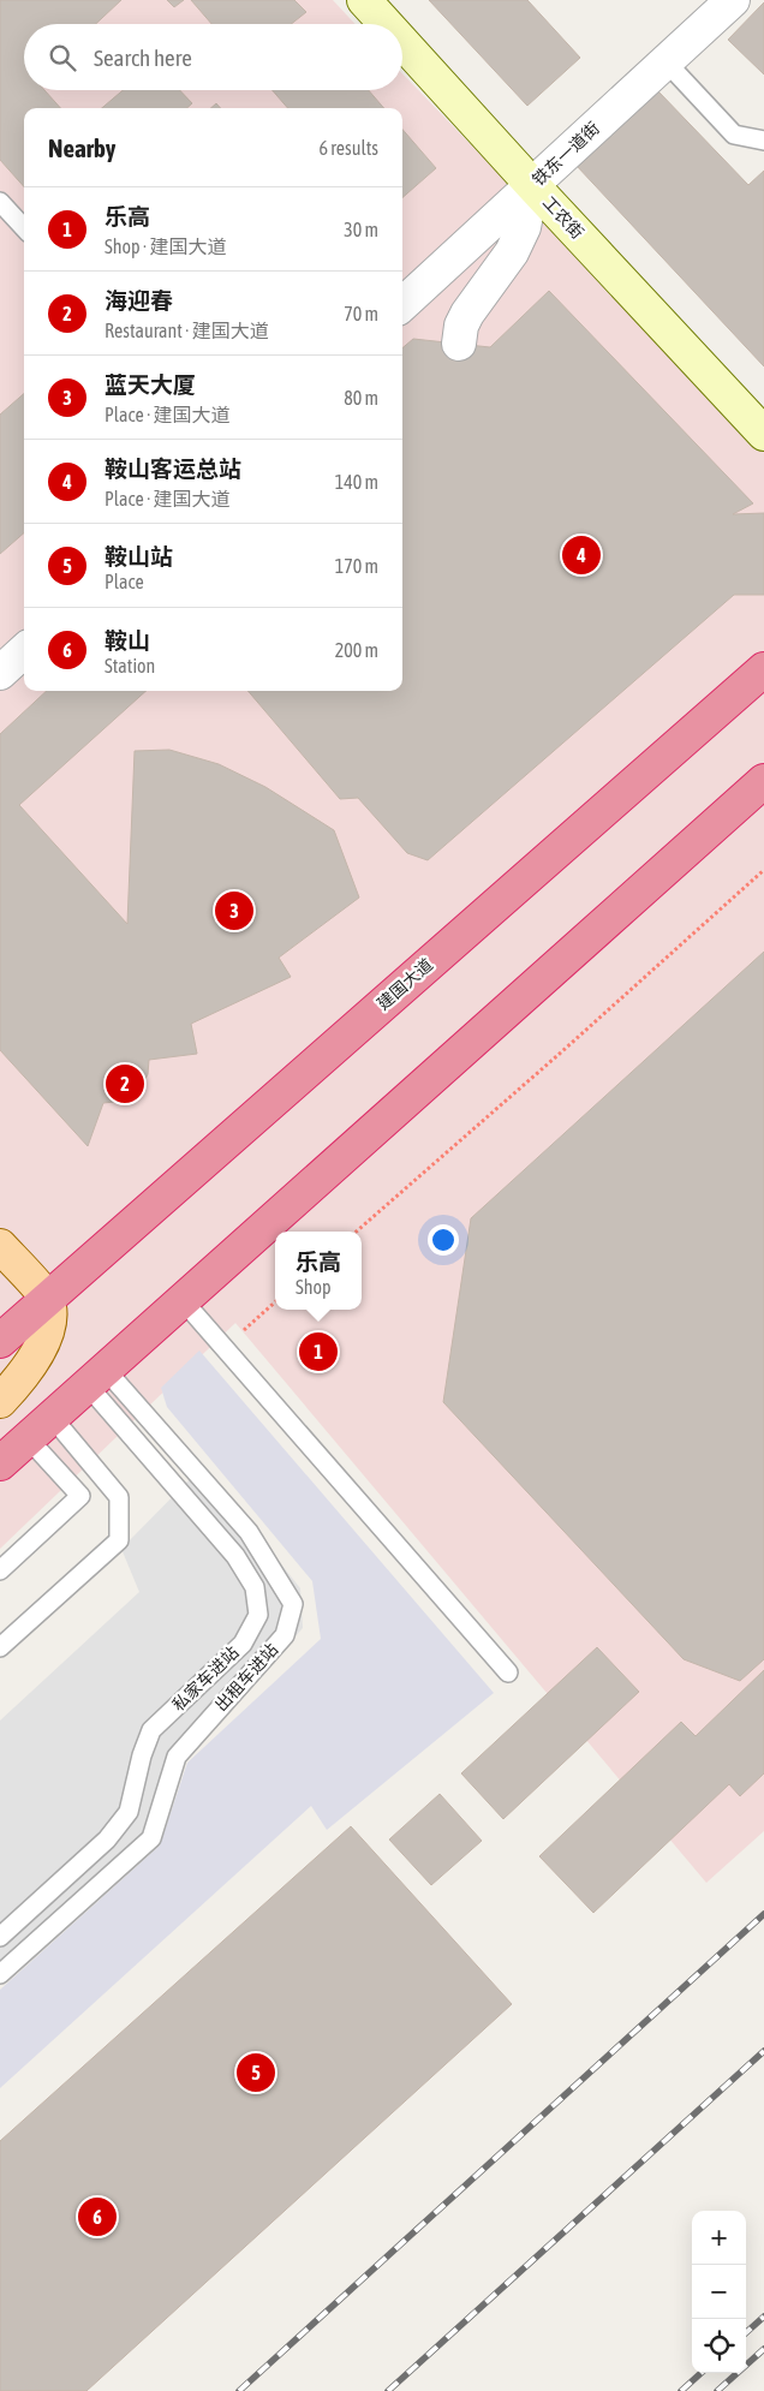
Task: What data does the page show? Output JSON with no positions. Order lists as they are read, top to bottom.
{
  "streets": {
    "highway": ["建国大道"],
    "street": ["铁东一道街", "工农街"],
    "lane": ["出租车进站", "私家车进站"]
  },
  "crossings": [
    ["铁东一道街", "工农街"],
    ["出租车进站", "私家车进站"]
  ],
  "page": {
    "search": "Search here",
    "heading": ["Nearby", "6 results"],
    "list": [
      {
        "mark": "1",
        "name": "乐高",
        "note": "Shop · 建国大道",
        "value": "30 m"
      },
      {
        "mark": "2",
        "name": "海迎春",
        "note": "Restaurant · 建国大道",
        "value": "70 m"
      },
      {
        "mark": "3",
        "name": "蓝天大厦",
        "note": "Place · 建国大道",
        "value": "80 m"
      },
      {
        "mark": "4",
        "name": "鞍山客运总站",
        "note": "Place · 建国大道",
        "value": "140 m"
      },
      {
        "mark": "5",
        "name": "鞍山站",
        "note": "Place",
        "value": "170 m"
      },
      {
        "mark": "6",
        "name": "鞍山",
        "note": "Station",
        "value": "200 m"
      }
    ],
    "pins": [
      "4",
      "3",
      "2",
      "1",
      "5",
      "6"
    ],
    "popup": ["乐高", "Shop"],
    "map_buttons": ["+", "−"]
  }
}
